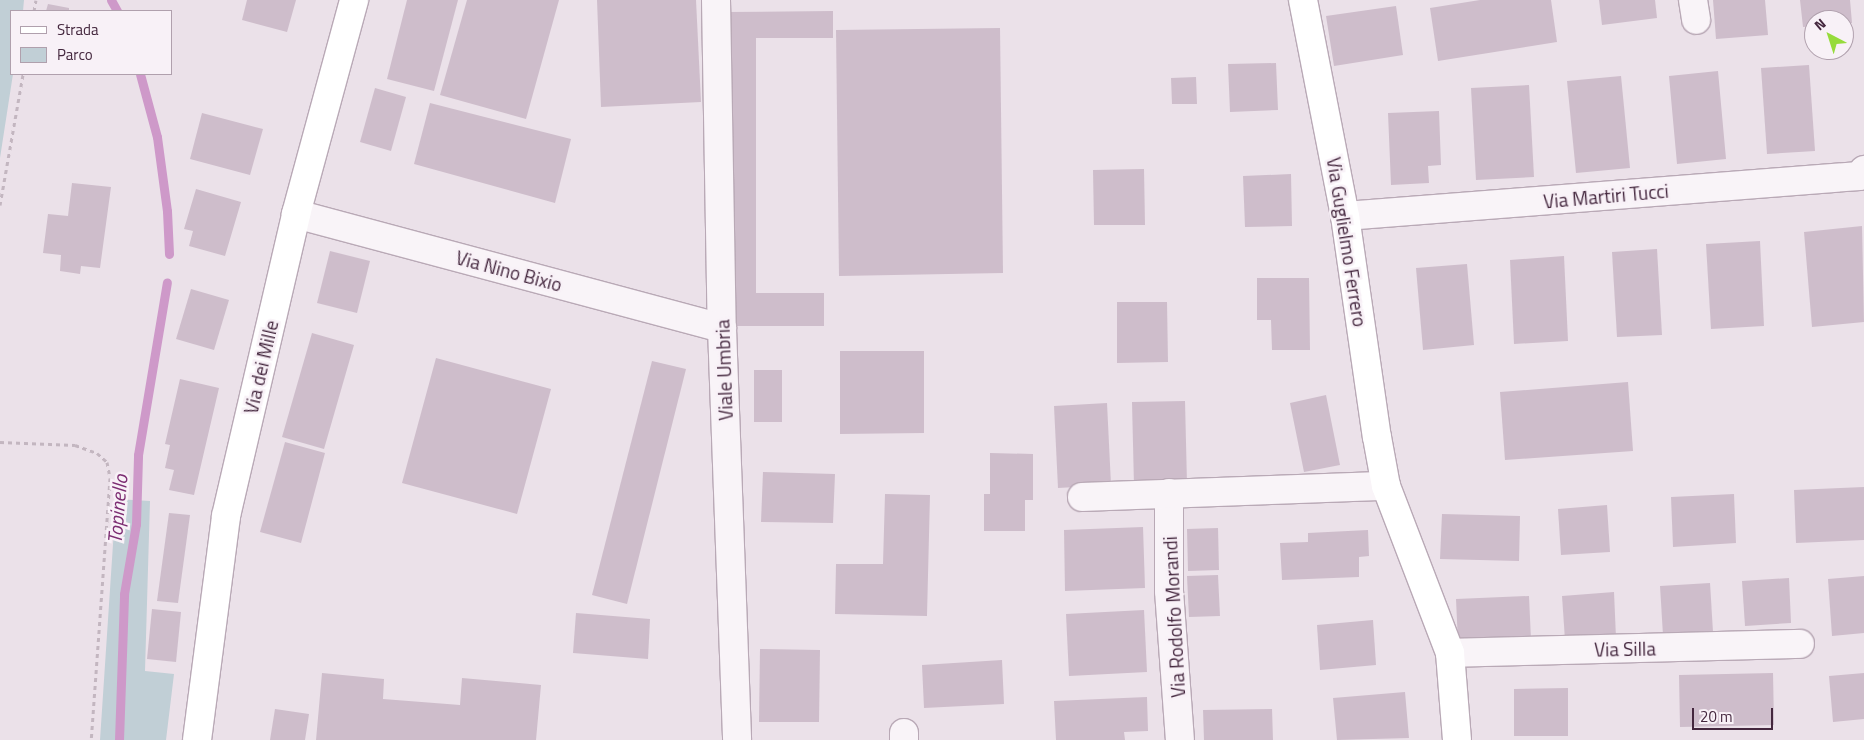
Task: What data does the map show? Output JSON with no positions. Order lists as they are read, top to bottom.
{
  "streets": {
    "street": [
      "Via Martiri Tucci",
      "Via Guglielmo Ferrero",
      "Via Nino Bixio",
      "Via dei Mille",
      "Viale Umbria",
      "Via Rodolfo Morandi",
      "Via Silla"
    ]
  },
  "crossings": [
    ["Via Martiri Tucci", "Via Guglielmo Ferrero"],
    ["Via Guglielmo Ferrero", "Via Silla"],
    ["Via Nino Bixio", "Via dei Mille"],
    ["Via Nino Bixio", "Viale Umbria"]
  ],
  "water": ["Topinello"],
  "legend": ["Strada", "Parco"],
  "scale_bar": "20 m",
  "north": "top left"
}
